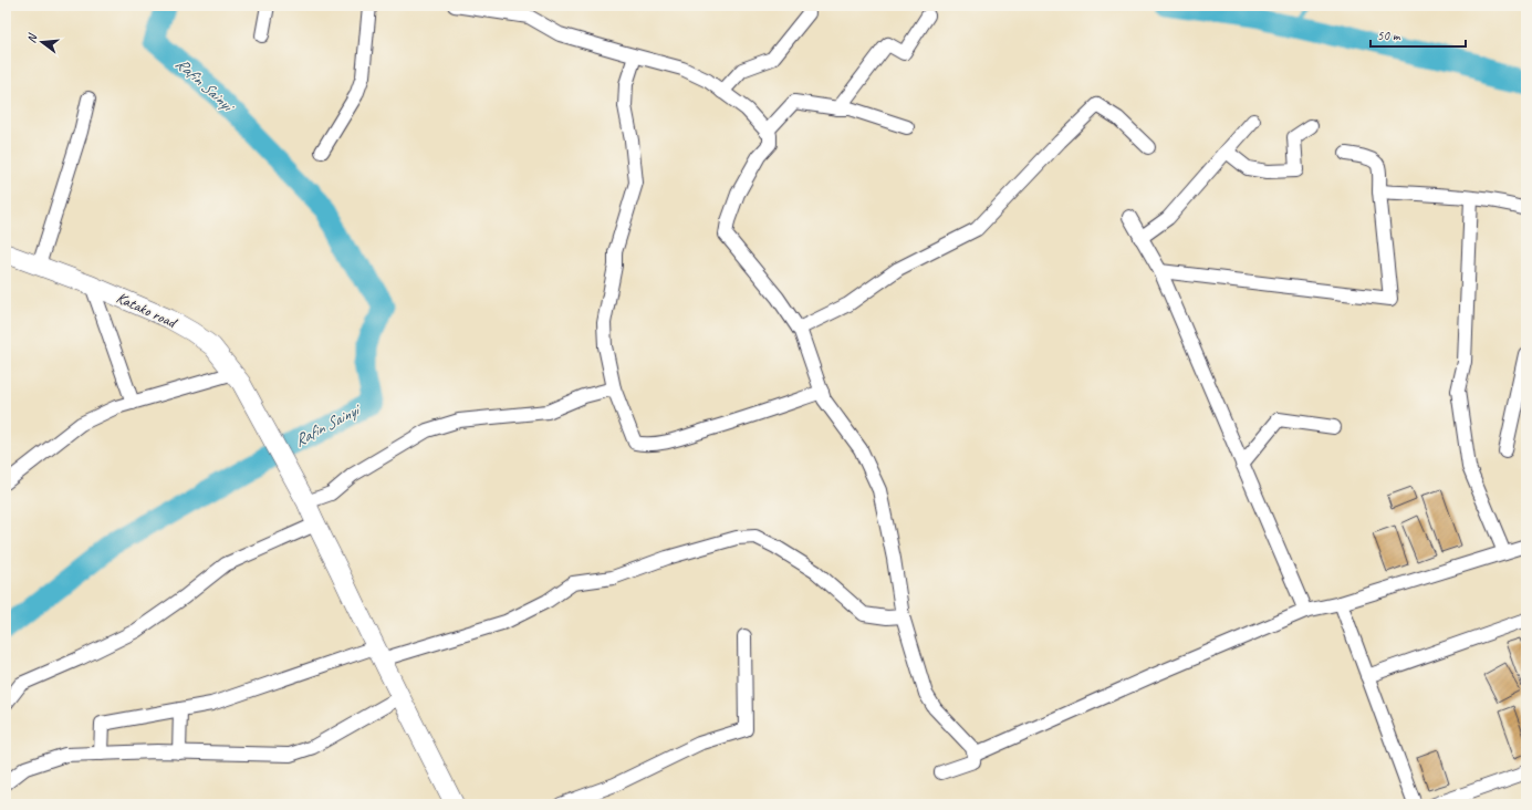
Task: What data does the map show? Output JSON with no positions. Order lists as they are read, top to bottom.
{
  "streets": {
    "street": ["Katako road"]
  },
  "water": ["Rafin Sainyi"],
  "scale_bar": "50 m",
  "north": "left"
}
